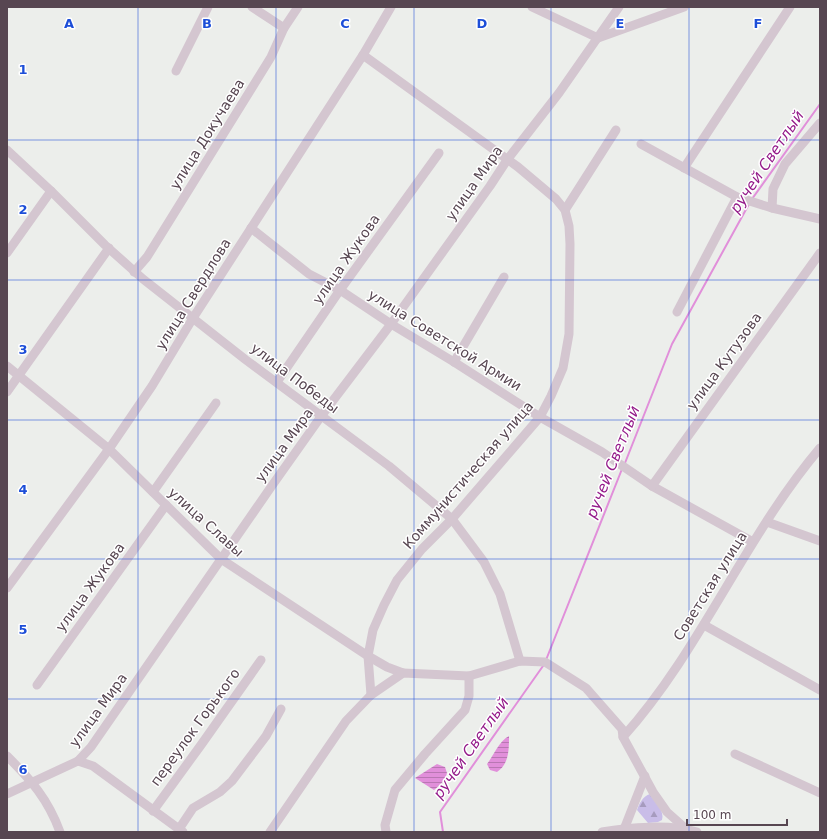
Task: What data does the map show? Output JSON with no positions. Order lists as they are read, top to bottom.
{
  "streets": {
    "street": [
      "улица Докучаева",
      "улица Мира",
      "улица Жукова",
      "улица Свердлова",
      "улица Советской Армии",
      "улица Кутузова",
      "улица Победы",
      "Коммунистическая улица",
      "улица Славы",
      "Советская улица",
      "переулок Горького"
    ]
  },
  "crossings": [
    ["улица Докучаева", "улица Победы"],
    ["улица Мира", "улица Советской Армии"],
    ["улица Мира", "улица Победы"],
    ["улица Мира", "улица Славы"],
    ["улица Жукова", "улица Советской Армии"],
    ["улица Жукова", "улица Победы"],
    ["улица Жукова", "улица Славы"],
    ["улица Свердлова", "улица Советской Армии"],
    ["улица Свердлова", "улица Победы"],
    ["улица Свердлова", "улица Славы"],
    ["улица Советской Армии", "улица Кутузова"],
    ["улица Советской Армии", "Коммунистическая улица"],
    ["улица Советской Армии", "Советская улица"],
    ["улица Победы", "Коммунистическая улица"],
    ["Коммунистическая улица", "улица Славы"]
  ],
  "water": ["ручей Светлый"],
  "scale_bar": "100 m",
  "grid": {
    "columns": [
      "A",
      "B",
      "C",
      "D",
      "E",
      "F"
    ],
    "rows": [
      "1",
      "2",
      "3",
      "4",
      "5",
      "6"
    ]
  }
}
